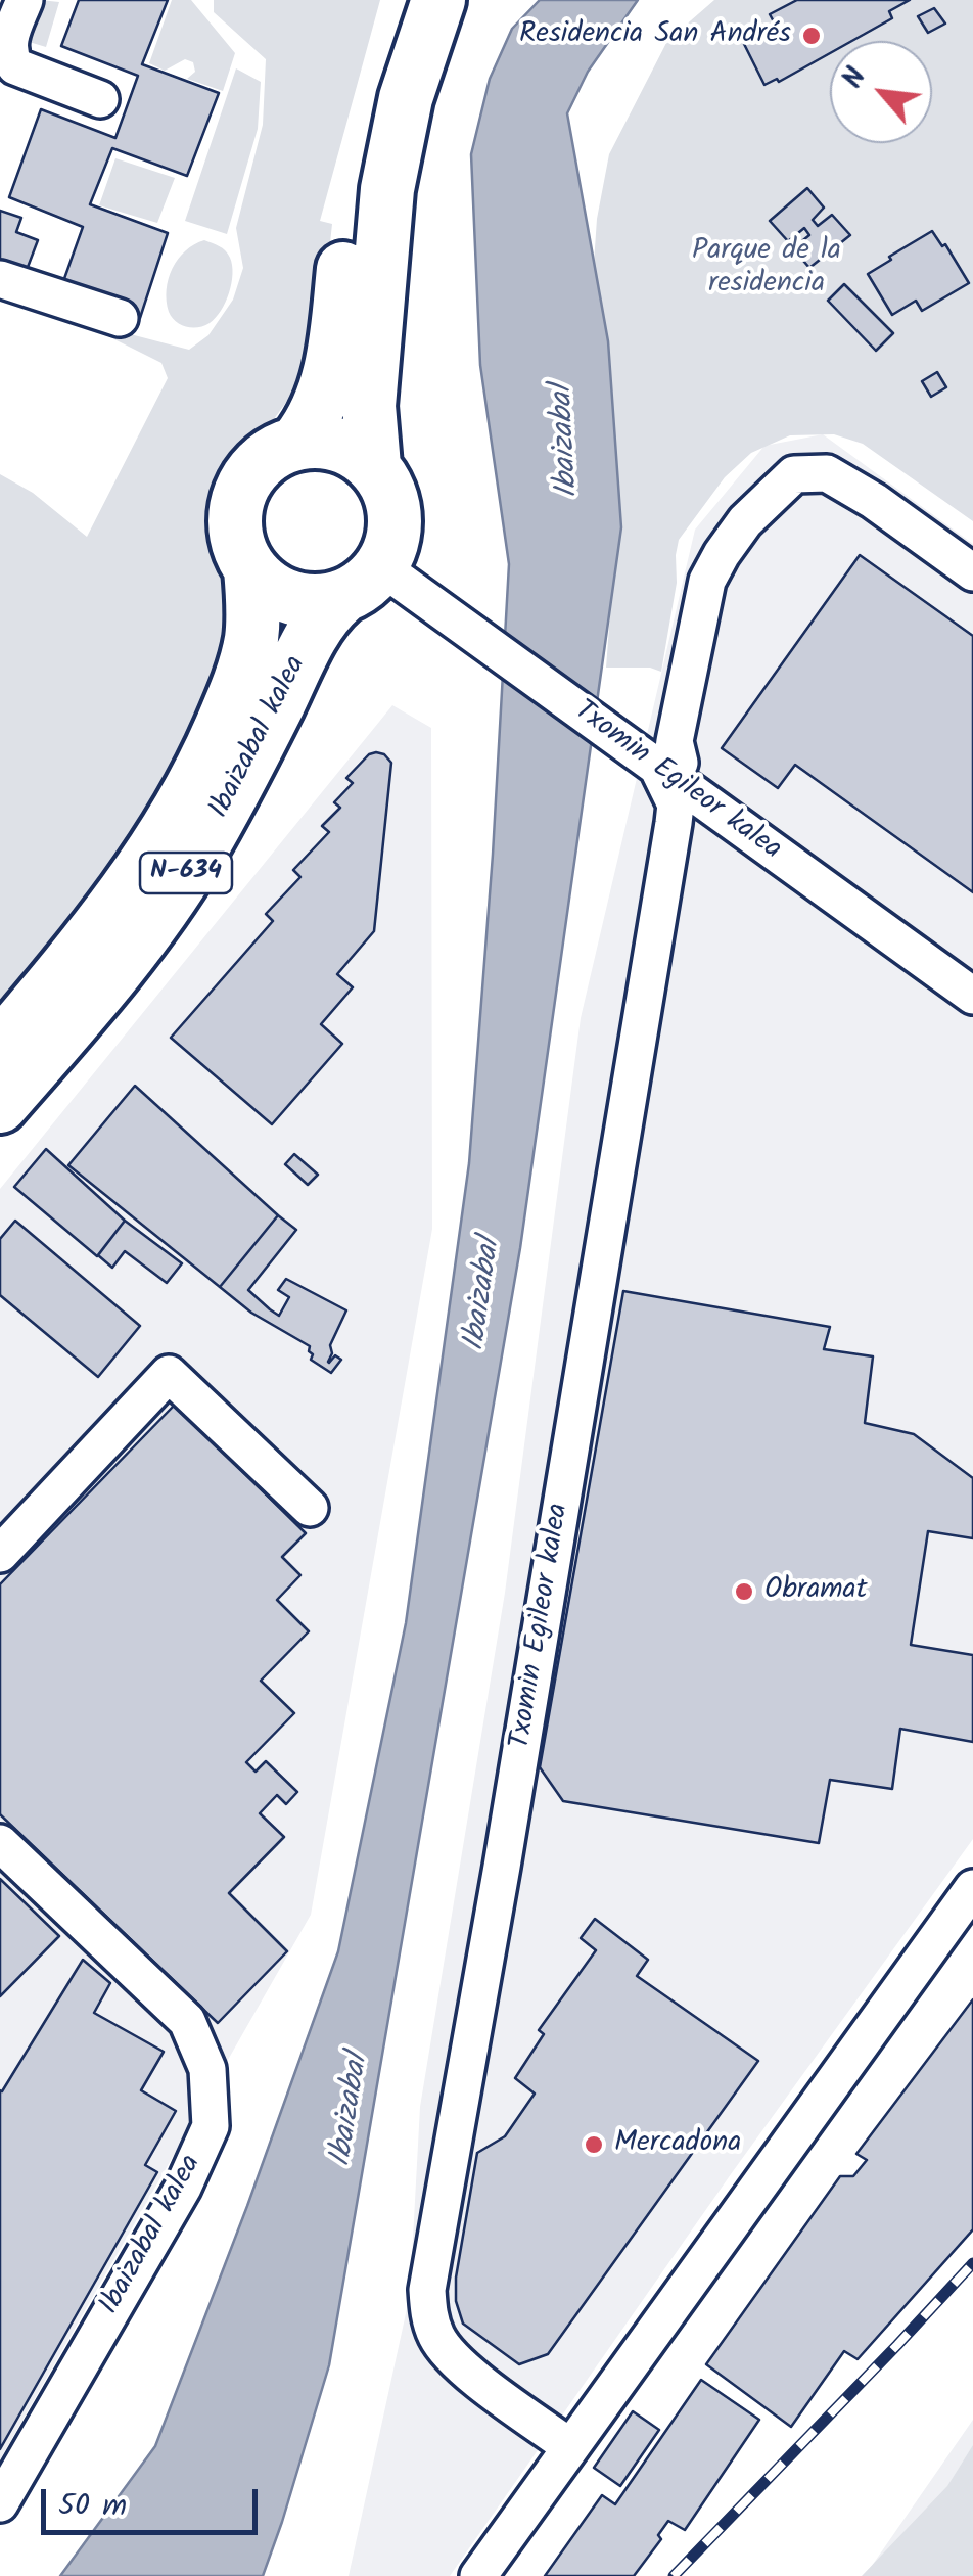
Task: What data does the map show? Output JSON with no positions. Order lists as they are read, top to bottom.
{
  "streets": {
    "highway": ["Ibaizabal kalea", "N-634"],
    "street": ["Txomin Egileor kalea"]
  },
  "crossings": [
    ["Ibaizabal kalea", "Txomin Egileor kalea"],
    ["Ibaizabal kalea", "N-634"],
    ["Txomin Egileor kalea", "N-634"]
  ],
  "water": ["Ibaizabal"],
  "parks": ["Parque de la residencia"],
  "places": ["Residencia San Andrés", "Obramat", "Mercadona"],
  "scale_bar": "50 m",
  "north": "top left"
}
